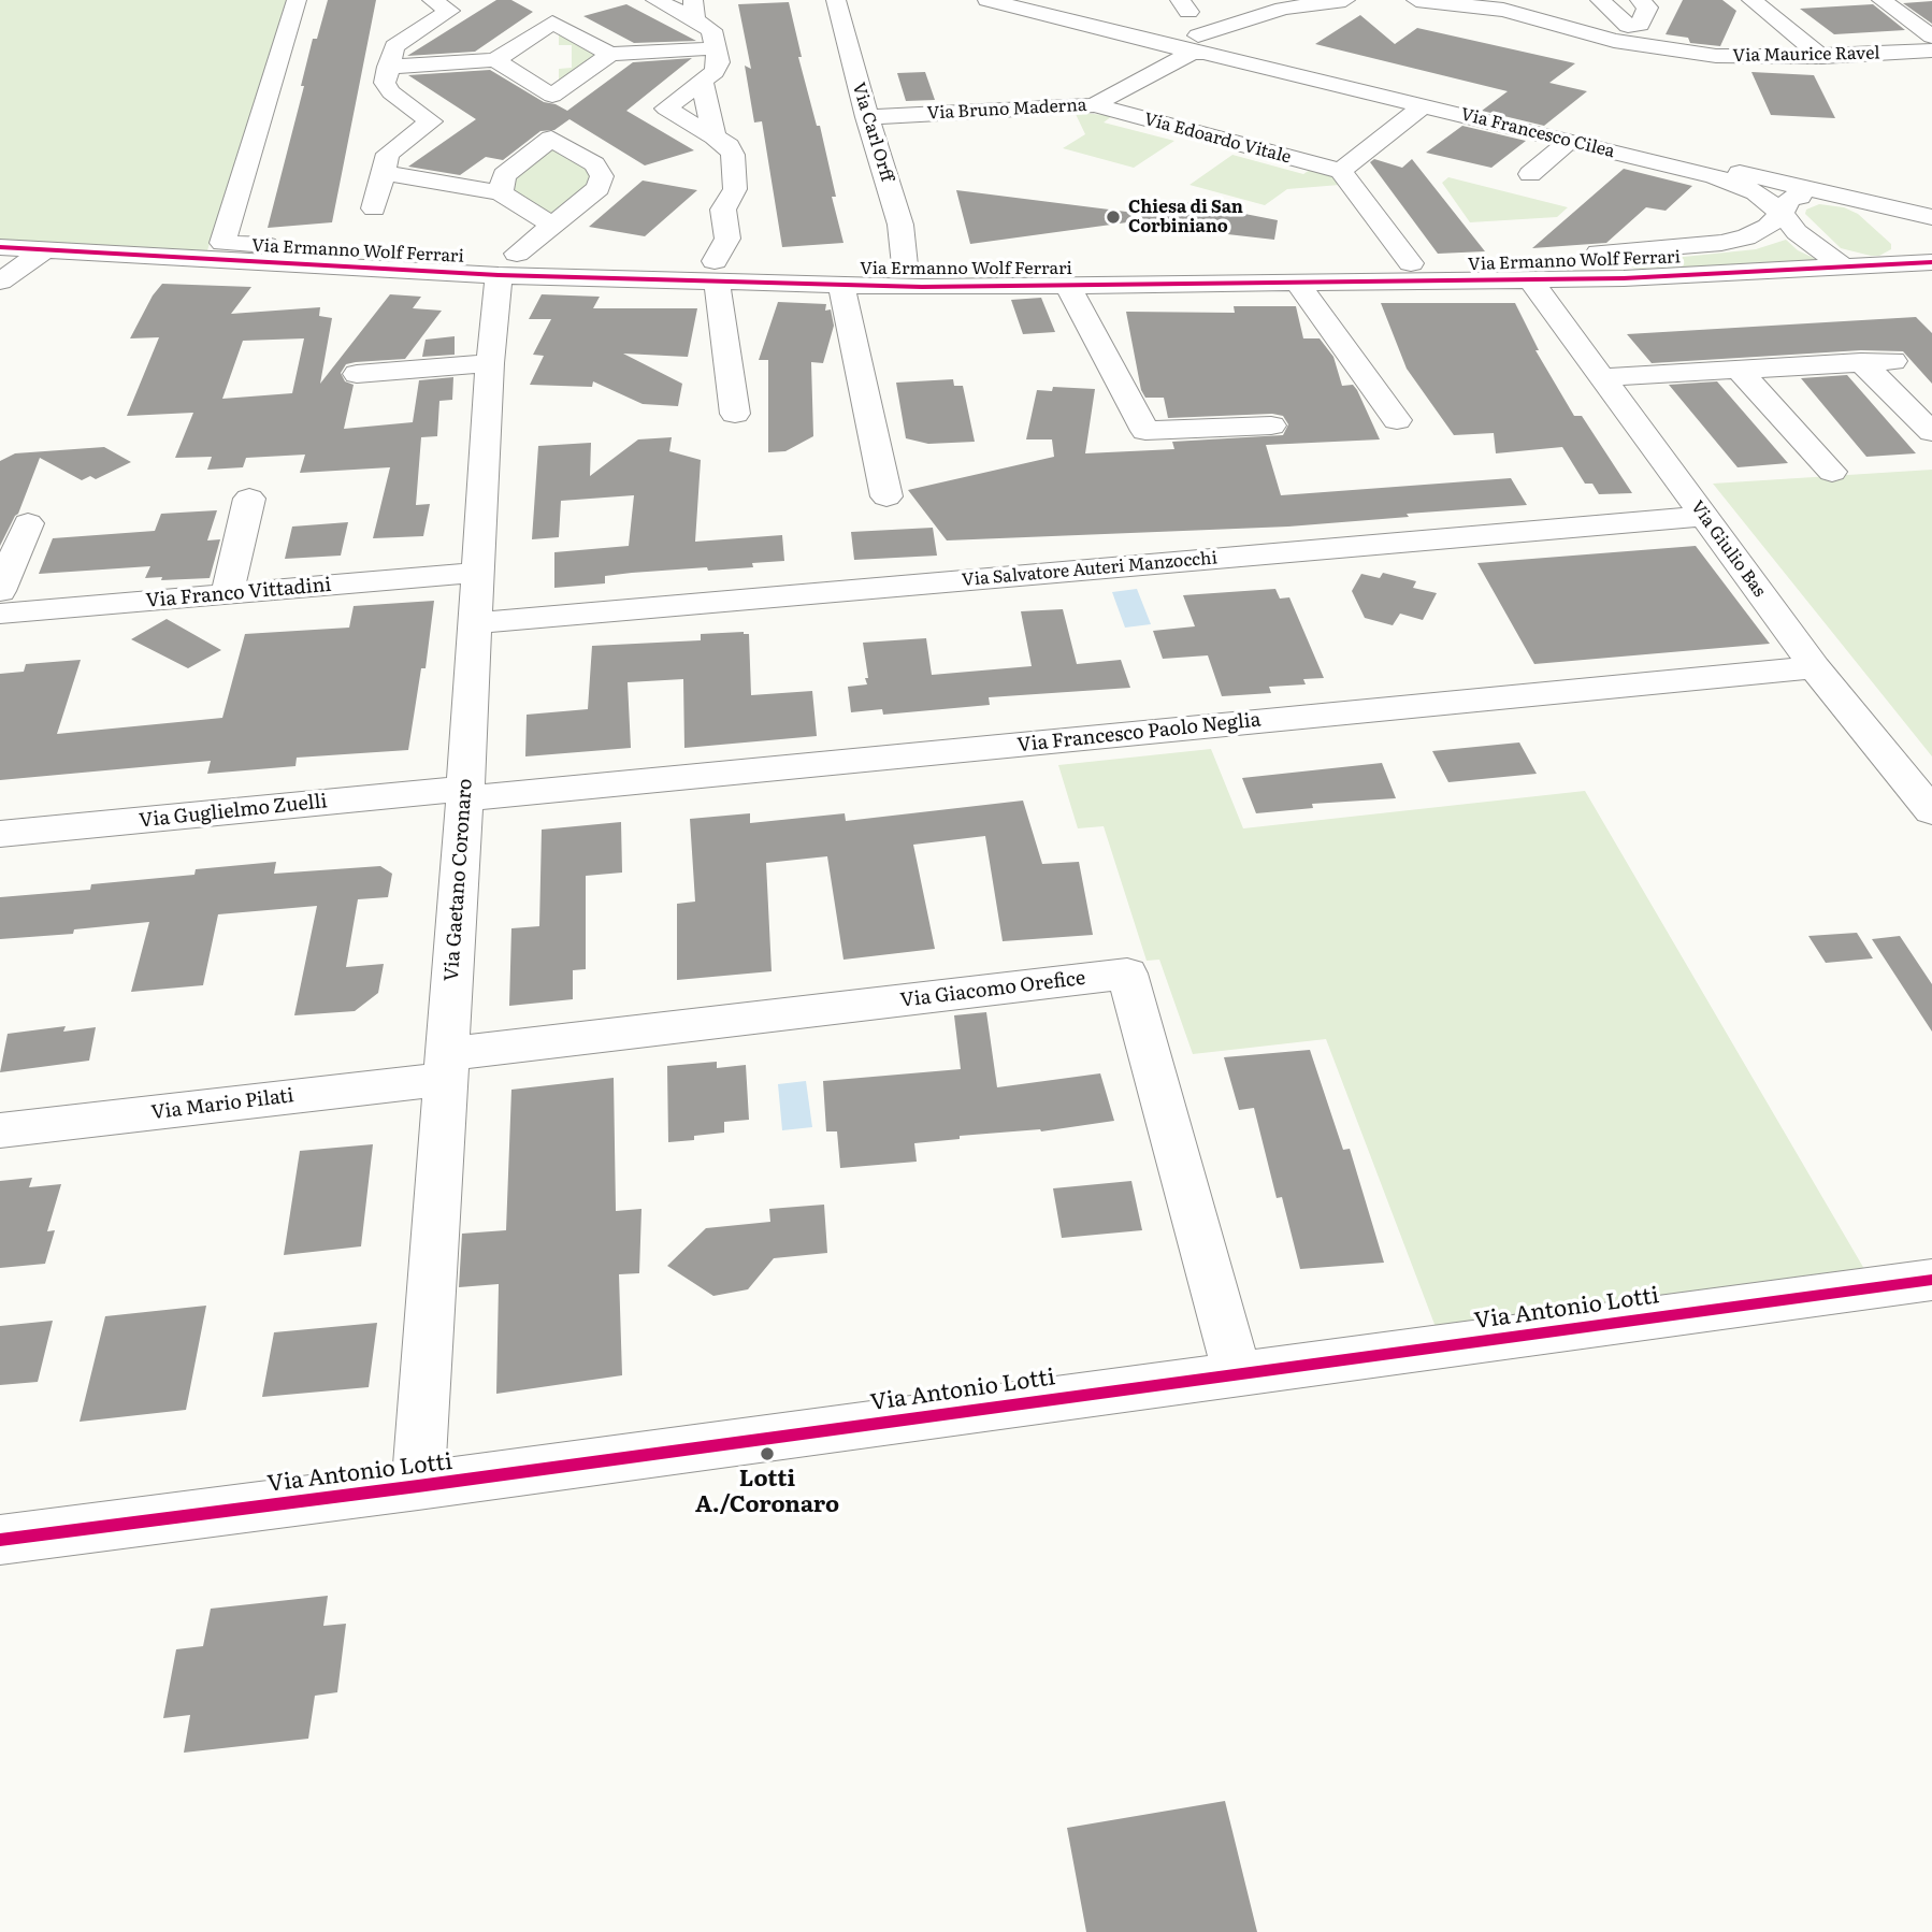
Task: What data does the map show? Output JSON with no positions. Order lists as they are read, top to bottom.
{
  "streets": {
    "street": [
      "Via Maurice Ravel",
      "Via Bruno Maderna",
      "Via Carl Orff",
      "Via Francesco Cilea",
      "Via Edoardo Vitale",
      "Via Ermanno Wolf Ferrari",
      "Via Giulio Bas",
      "Via Salvatore Auteri Manzocchi",
      "Via Franco Vittadini",
      "Via Francesco Paolo Neglia",
      "Via Guglielmo Zuelli",
      "Via Gaetano Coronaro",
      "Via Giacomo Orefice",
      "Via Mario Pilati",
      "Via Antonio Lotti"
    ]
  },
  "crossings": [
    ["Via Bruno Maderna", "Via Carl Orff"],
    ["Via Bruno Maderna", "Via Francesco Cilea"],
    ["Via Bruno Maderna", "Via Edoardo Vitale"],
    ["Via Carl Orff", "Via Ermanno Wolf Ferrari"],
    ["Via Francesco Cilea", "Via Ermanno Wolf Ferrari"],
    ["Via Ermanno Wolf Ferrari", "Via Giulio Bas"],
    ["Via Ermanno Wolf Ferrari", "Via Gaetano Coronaro"],
    ["Via Giulio Bas", "Via Salvatore Auteri Manzocchi"],
    ["Via Giulio Bas", "Via Francesco Paolo Neglia"],
    ["Via Salvatore Auteri Manzocchi", "Via Gaetano Coronaro"],
    ["Via Franco Vittadini", "Via Gaetano Coronaro"],
    ["Via Francesco Paolo Neglia", "Via Guglielmo Zuelli"],
    ["Via Francesco Paolo Neglia", "Via Gaetano Coronaro"],
    ["Via Guglielmo Zuelli", "Via Gaetano Coronaro"],
    ["Via Gaetano Coronaro", "Via Giacomo Orefice"],
    ["Via Gaetano Coronaro", "Via Mario Pilati"],
    ["Via Gaetano Coronaro", "Via Antonio Lotti"],
    ["Via Giacomo Orefice", "Via Mario Pilati"],
    ["Via Giacomo Orefice", "Via Antonio Lotti"]
  ],
  "places": ["Chiesa di San Corbiniano", "Lotti A./Coronaro"]
}
